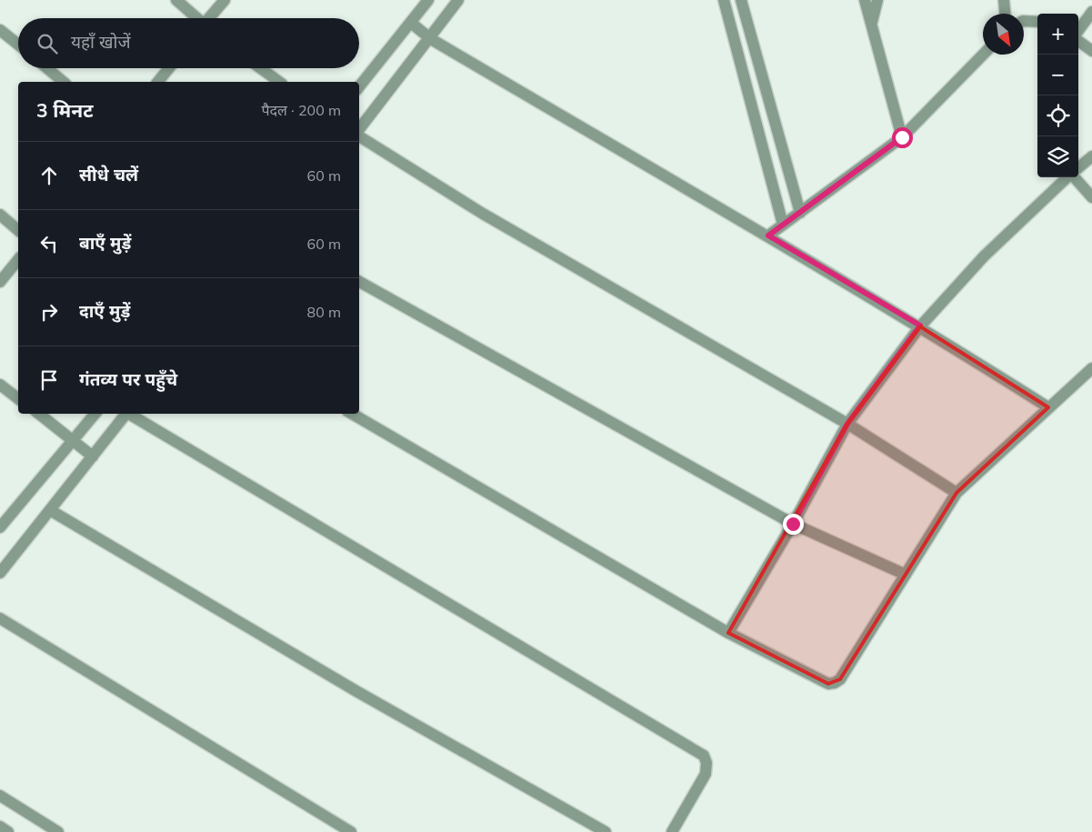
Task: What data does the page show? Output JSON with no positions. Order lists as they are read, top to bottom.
{
  "north": "bottom right",
  "page": {
    "map_buttons": ["+", "−"],
    "search": "यहाँ खोजें",
    "heading": ["3 मिनट", "पैदल · 200 m"],
    "list": [
      ["सीधे चलें", "60 m"],
      ["बाएँ मुड़ें", "60 m"],
      ["दाएँ मुड़ें", "80 m"],
      "गंतव्य पर पहुँचे"
    ]
  }
}
